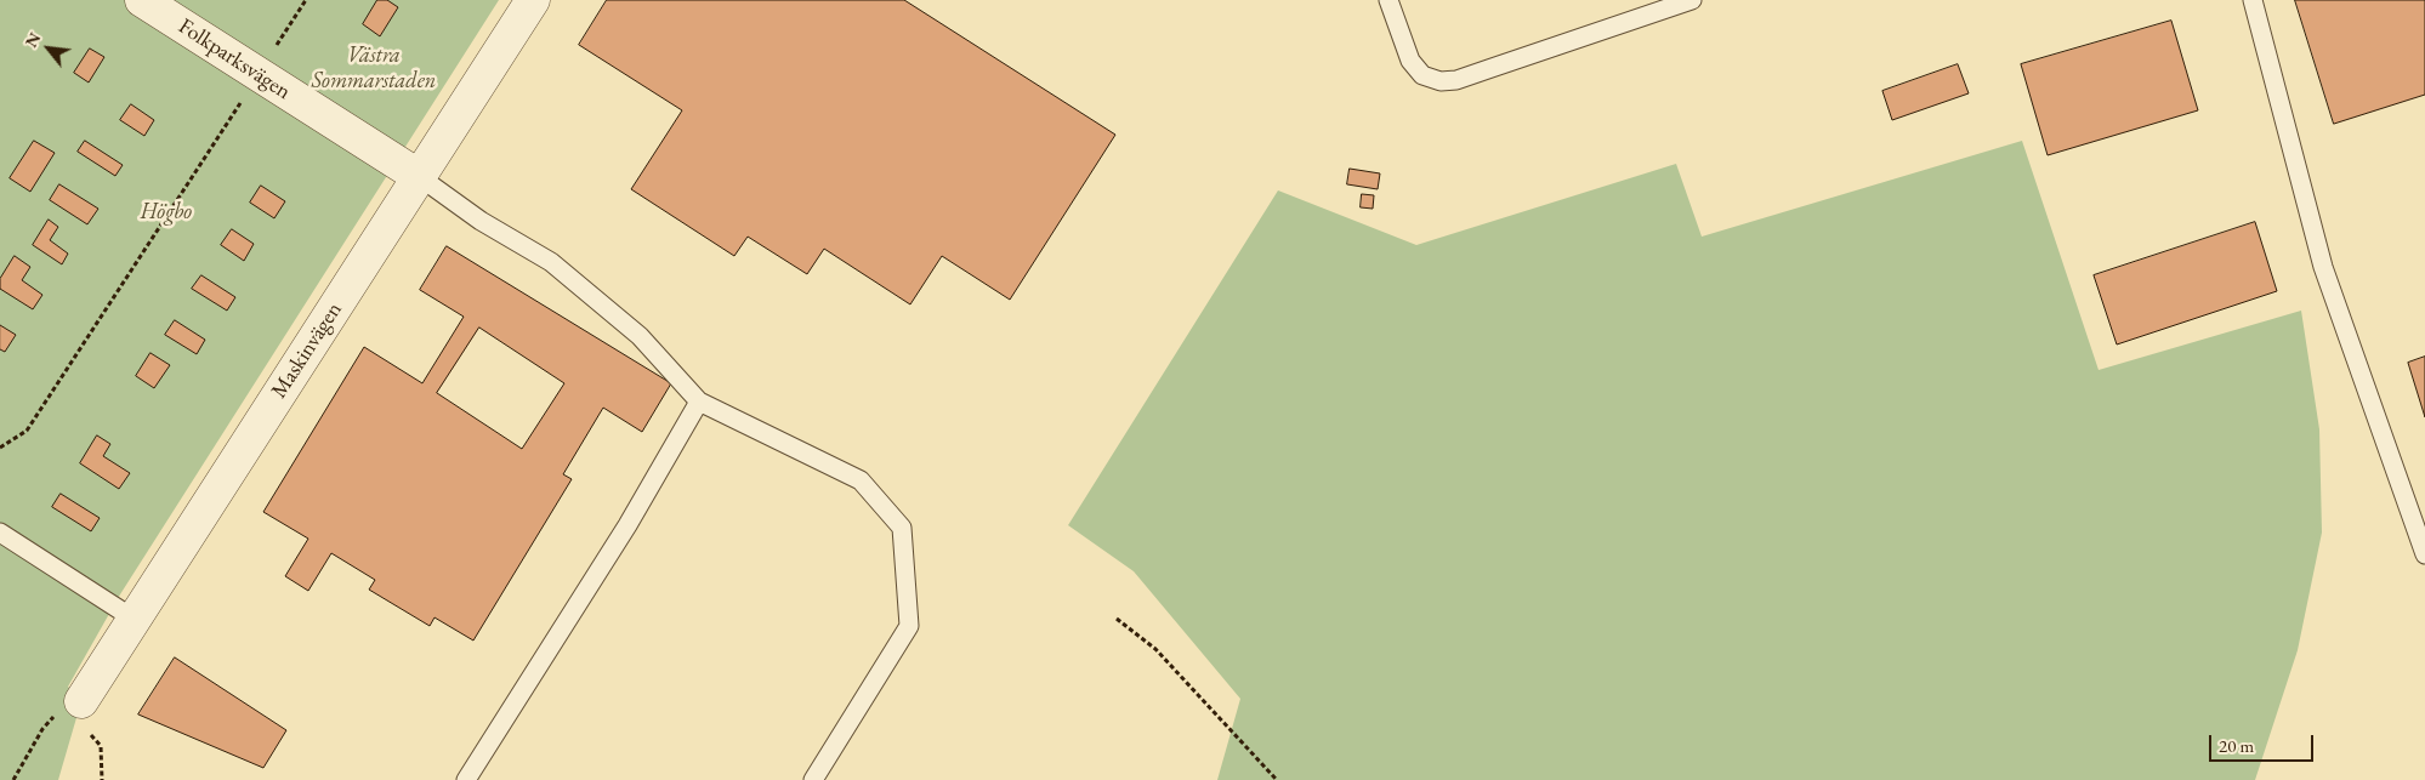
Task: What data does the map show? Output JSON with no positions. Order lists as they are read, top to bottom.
{
  "streets": {
    "street": ["Folkparksvägen", "Maskinvägen"]
  },
  "crossings": [
    ["Folkparksvägen", "Maskinvägen"]
  ],
  "parks": ["Västra Sommarstaden", "Högbo"],
  "scale_bar": "20 m",
  "north": "top left"
}
